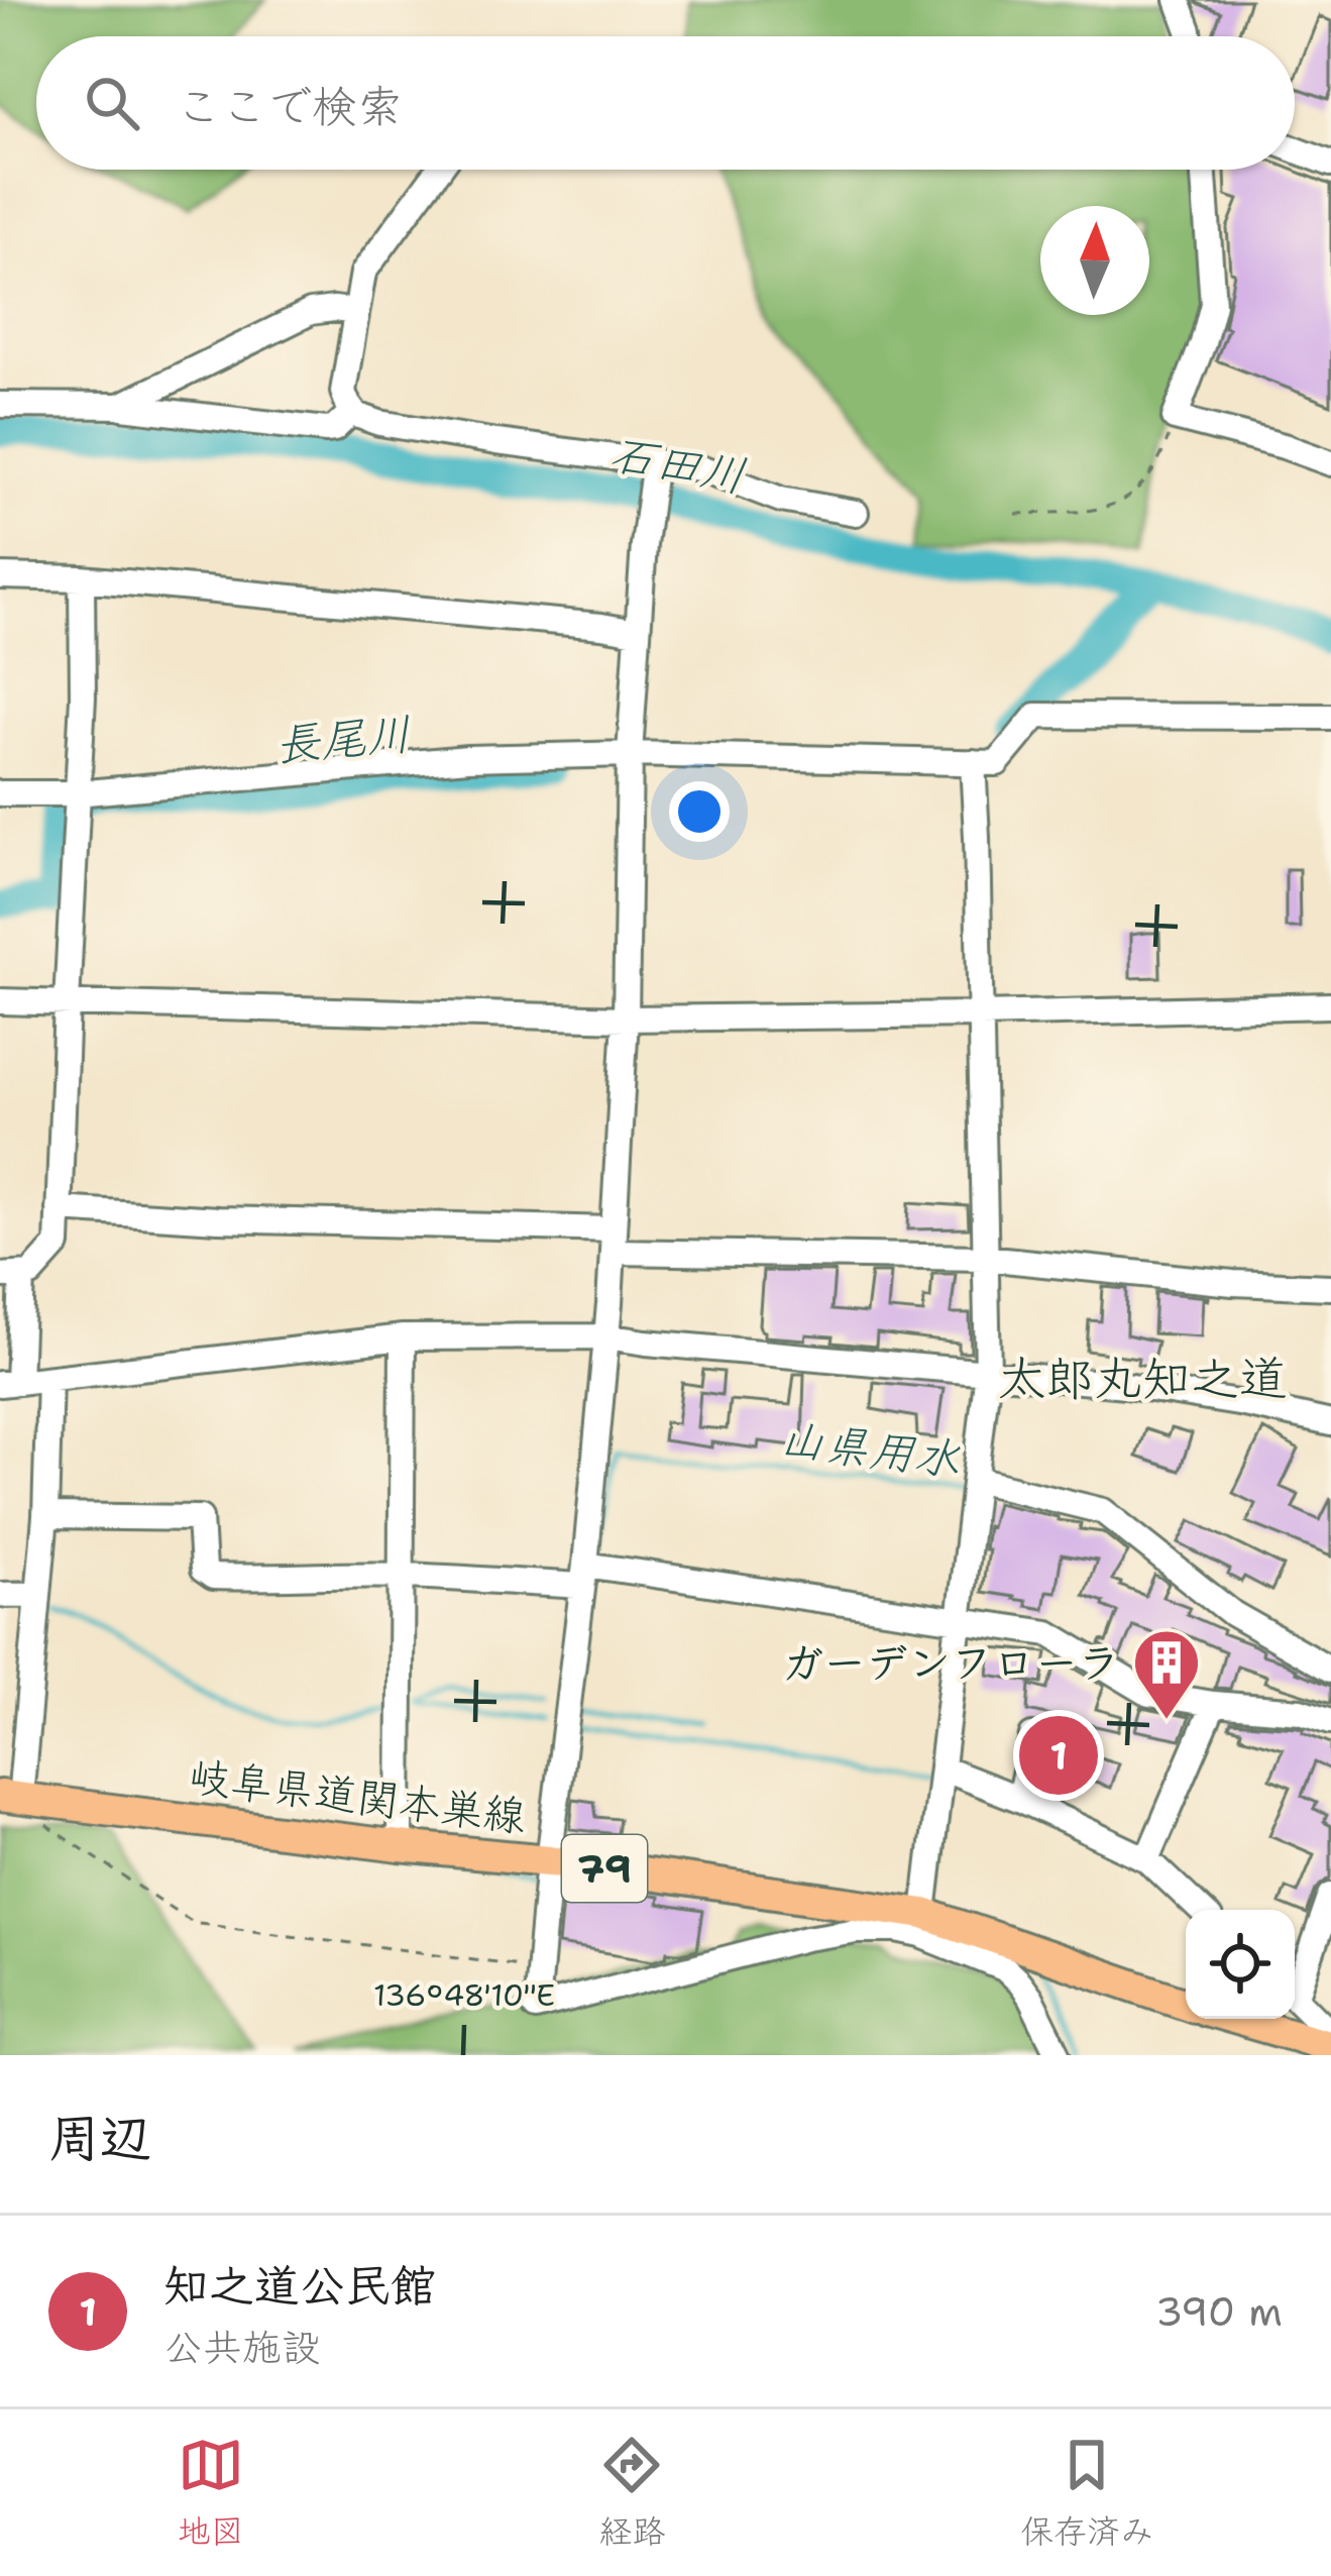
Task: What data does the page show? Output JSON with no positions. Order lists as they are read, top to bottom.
{
  "streets": {
    "main road": ["岐阜県道関本巣線", "79"]
  },
  "districts": ["太郎丸知之道"],
  "water": ["石田川", "長尾川", "山県用水"],
  "places": {
    "building": ["ガーデンフローラ"]
  },
  "north": "top",
  "page": {
    "search": "ここで検索",
    "pins": "1",
    "heading": "周辺",
    "list": [
      {
        "mark": "1",
        "name": "知之道公民館",
        "note": "公共施設",
        "value": "390 m"
      }
    ],
    "nav": ["地図", "経路", "保存済み"]
  },
  "coordinates": ["136°48'10\"E"]
}
